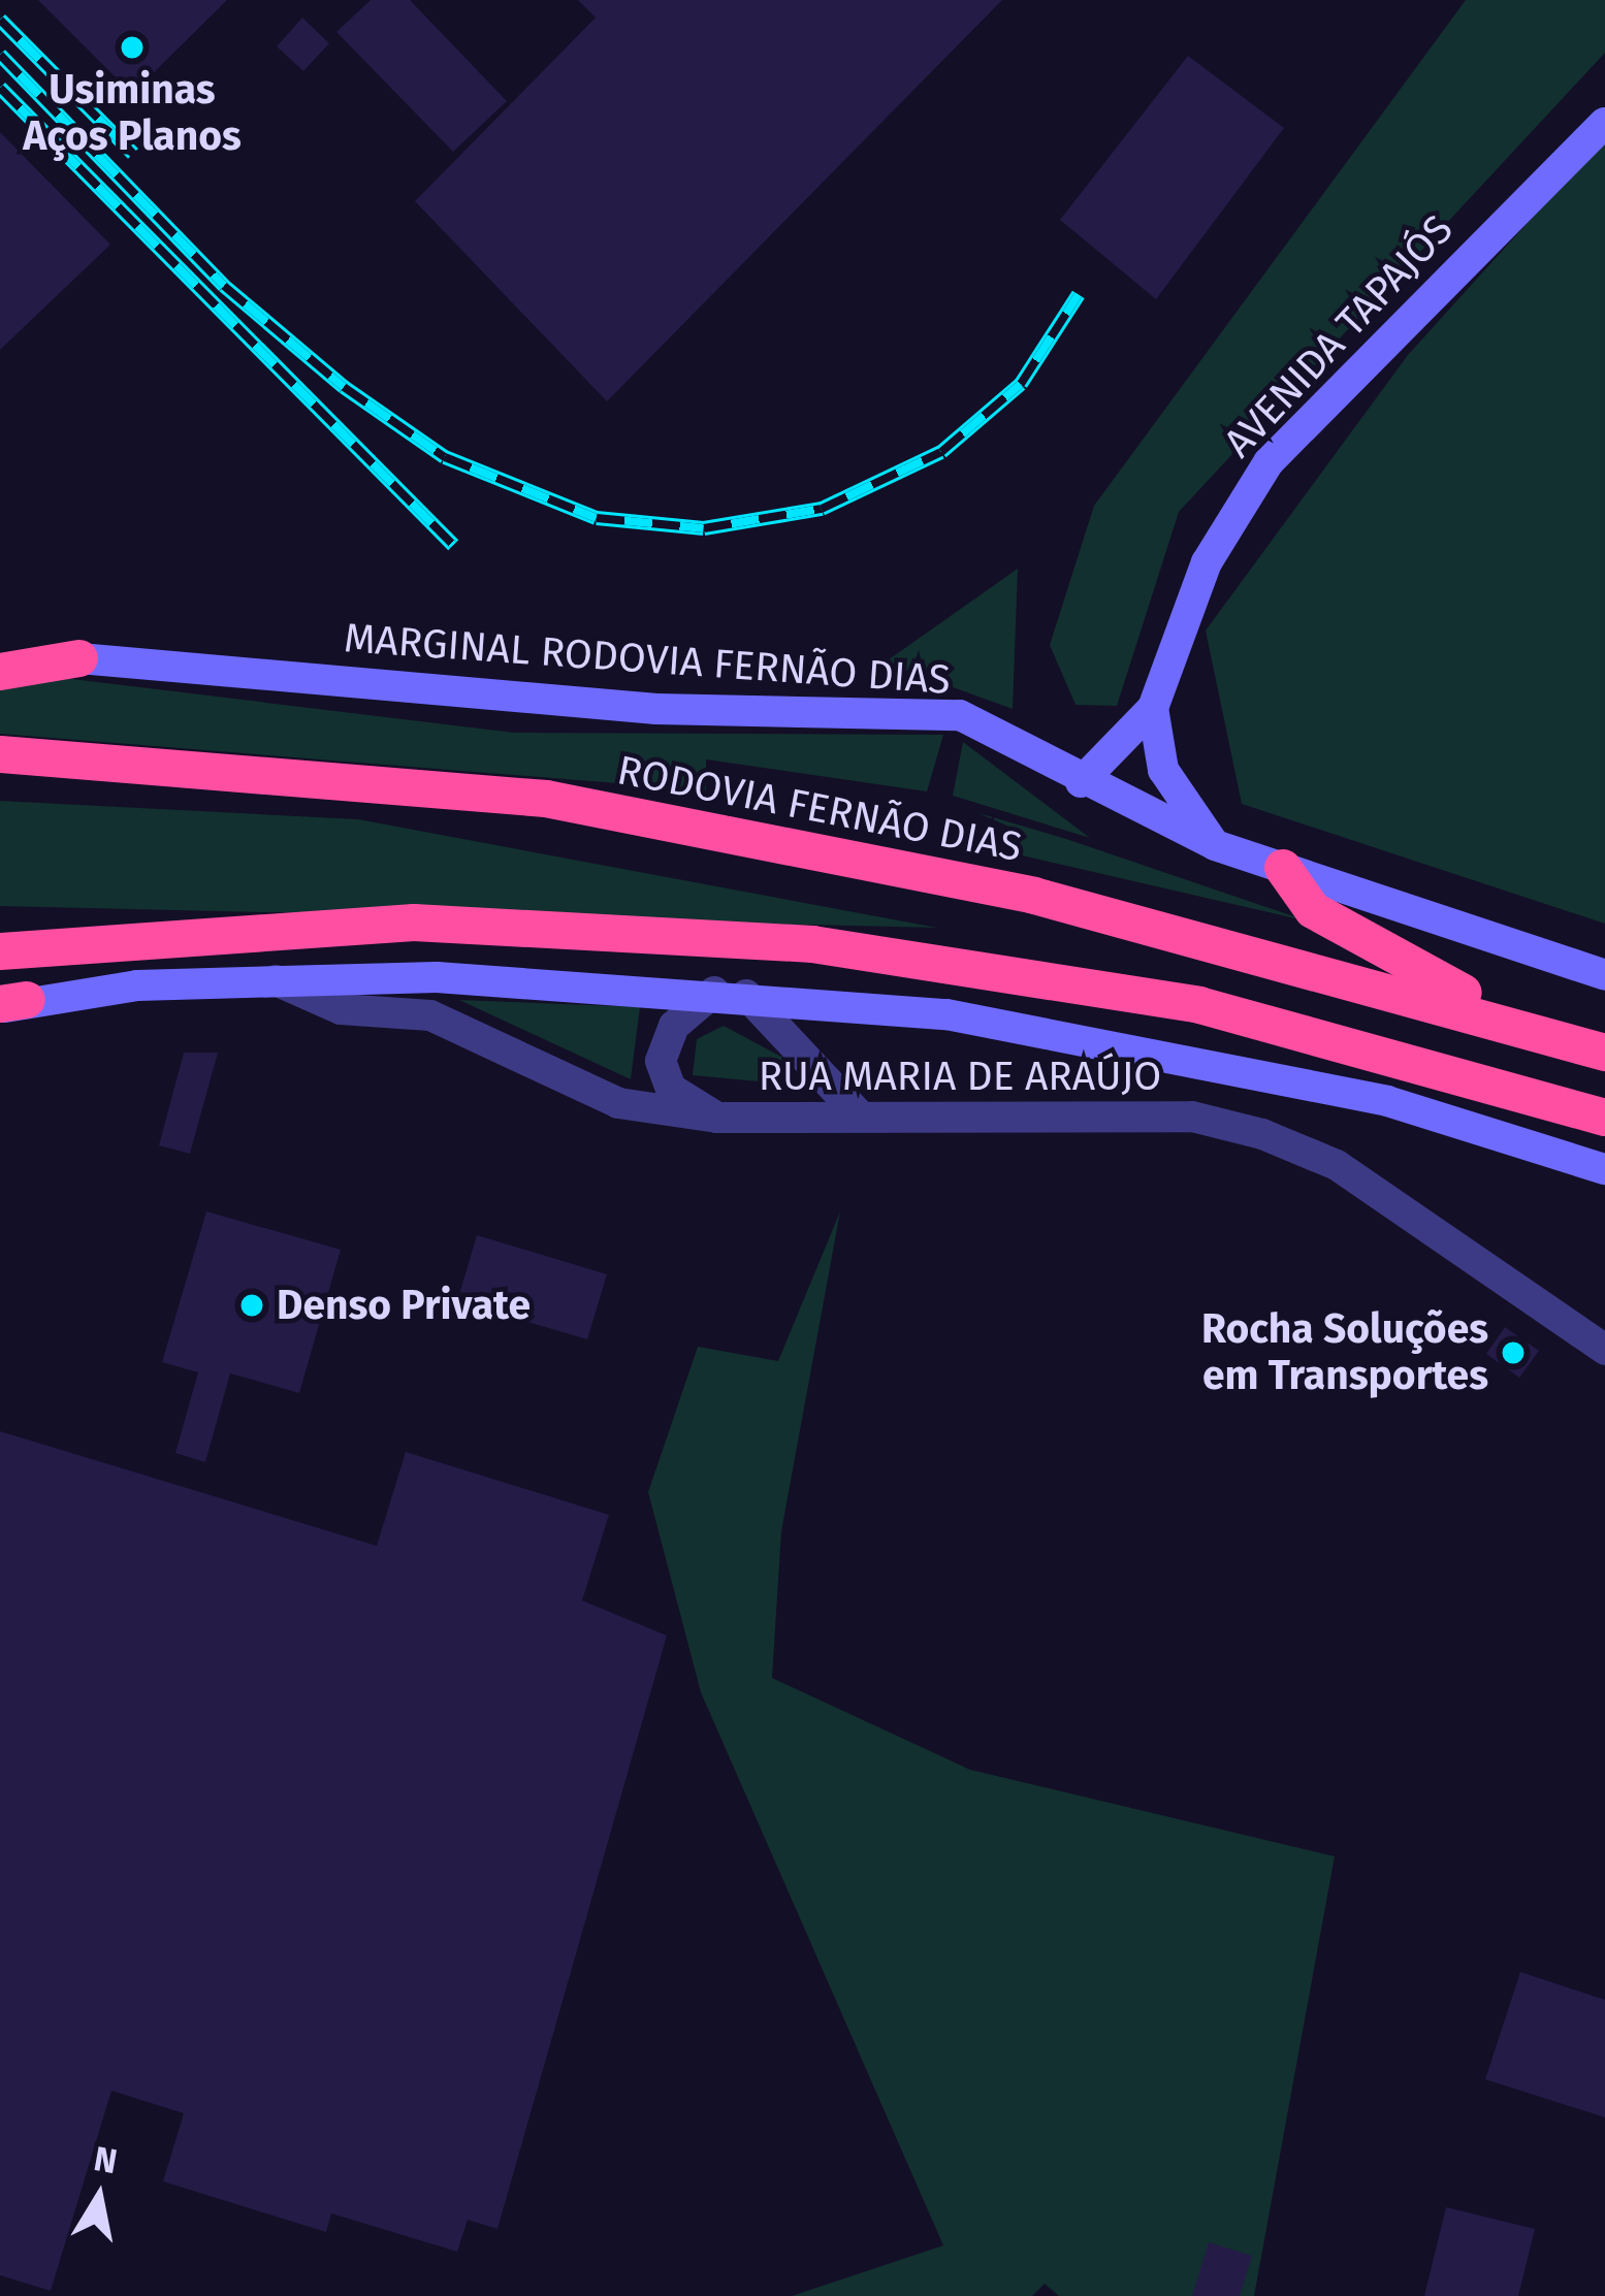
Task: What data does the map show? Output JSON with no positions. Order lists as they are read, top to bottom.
{
  "streets": {
    "highway": ["RODOVIA FERNÃO DIAS"],
    "main road": ["AVENIDA TAPAJÓS", "MARGINAL RODOVIA FERNÃO DIAS"],
    "street": ["RUA MARIA DE ARAÚJO"]
  },
  "crossings": [
    ["AVENIDA TAPAJÓS", "MARGINAL RODOVIA FERNÃO DIAS"]
  ],
  "places": ["Usiminas Aços Planos", "Denso Private", "Rocha Soluções em Transportes"],
  "north": "top"
}
